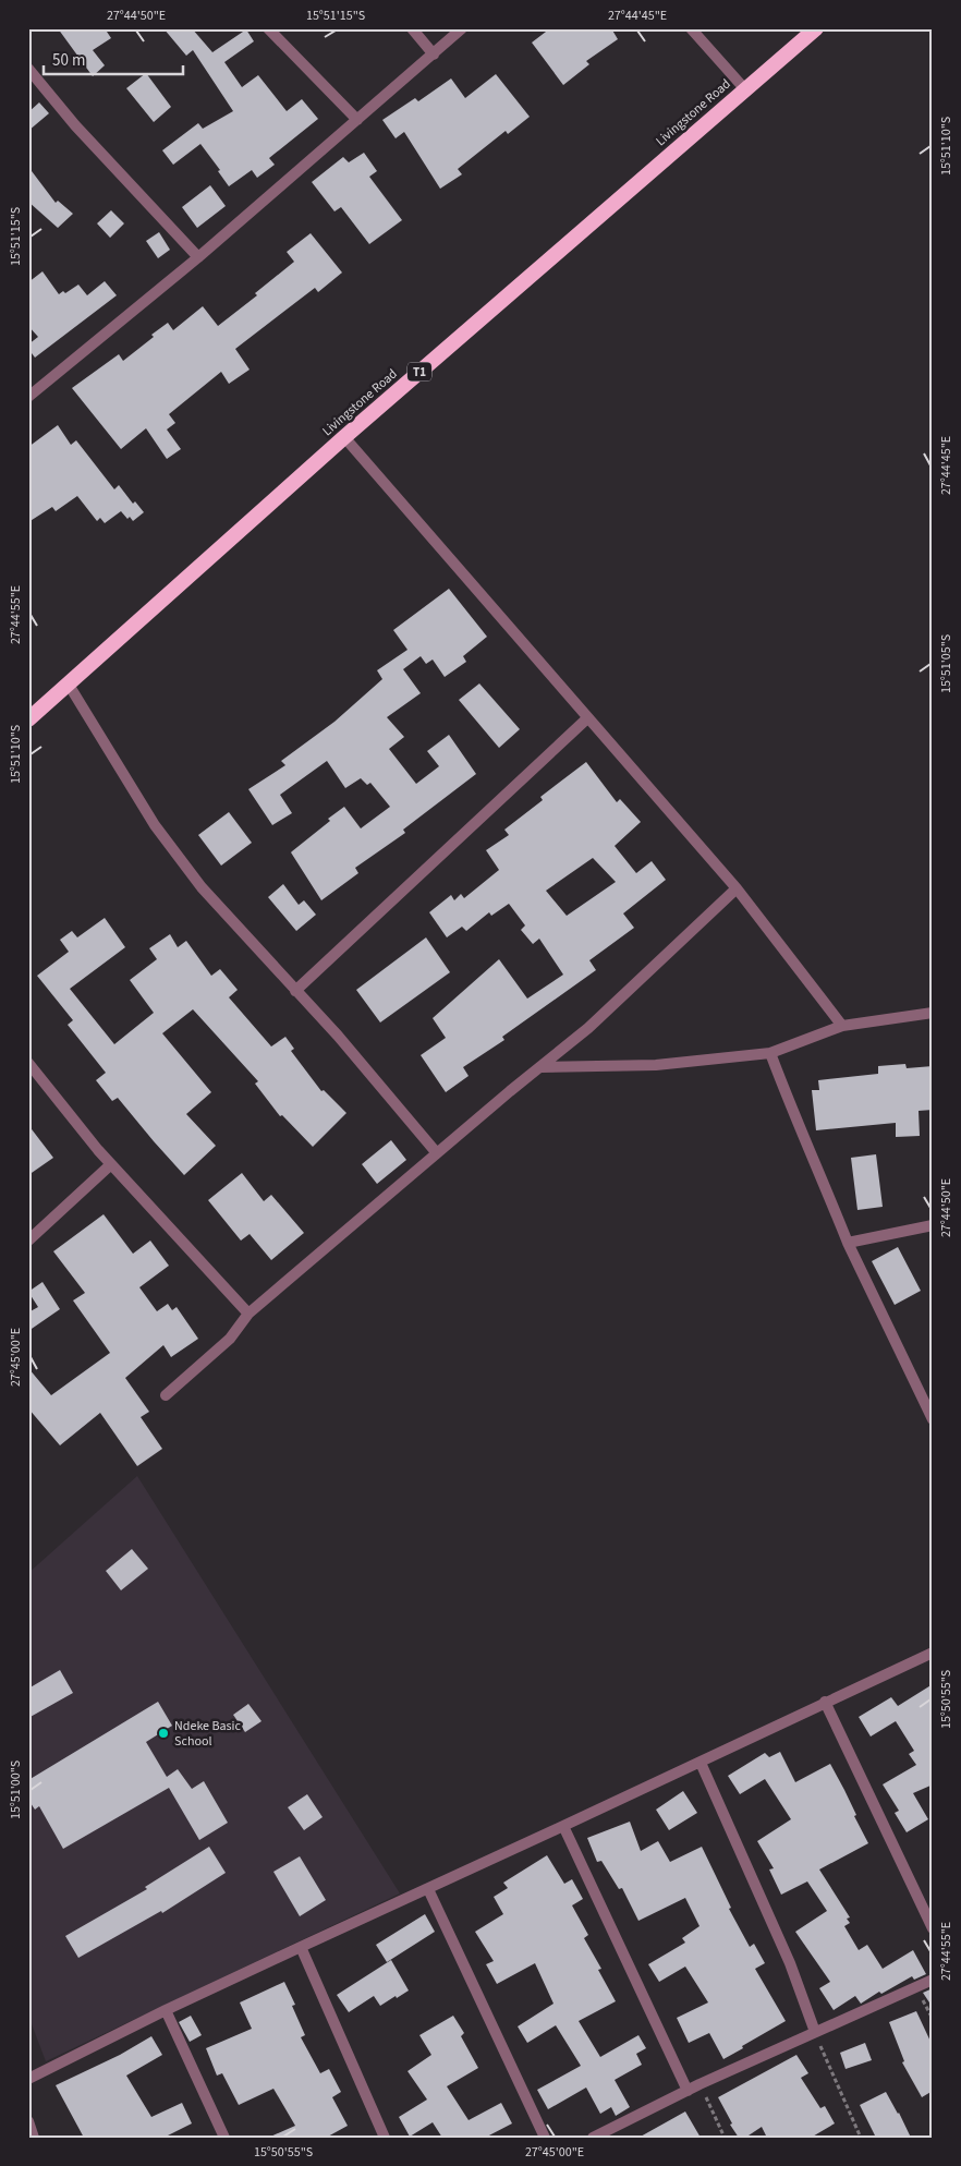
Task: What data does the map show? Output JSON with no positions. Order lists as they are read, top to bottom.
{
  "streets": {
    "highway": ["Livingstone Road", "T1"]
  },
  "places": ["Ndeke Basic School"],
  "scale_bar": "50 m",
  "coordinates": [
    "27°44'50\"E",
    "15°51'15\"S",
    "27°44'45\"E",
    "15°51'10\"S",
    "27°44'55\"E",
    "15°51'05\"S",
    "27°45'00\"E",
    "15°50'55\"S",
    "15°51'00\"S"
  ]
}
